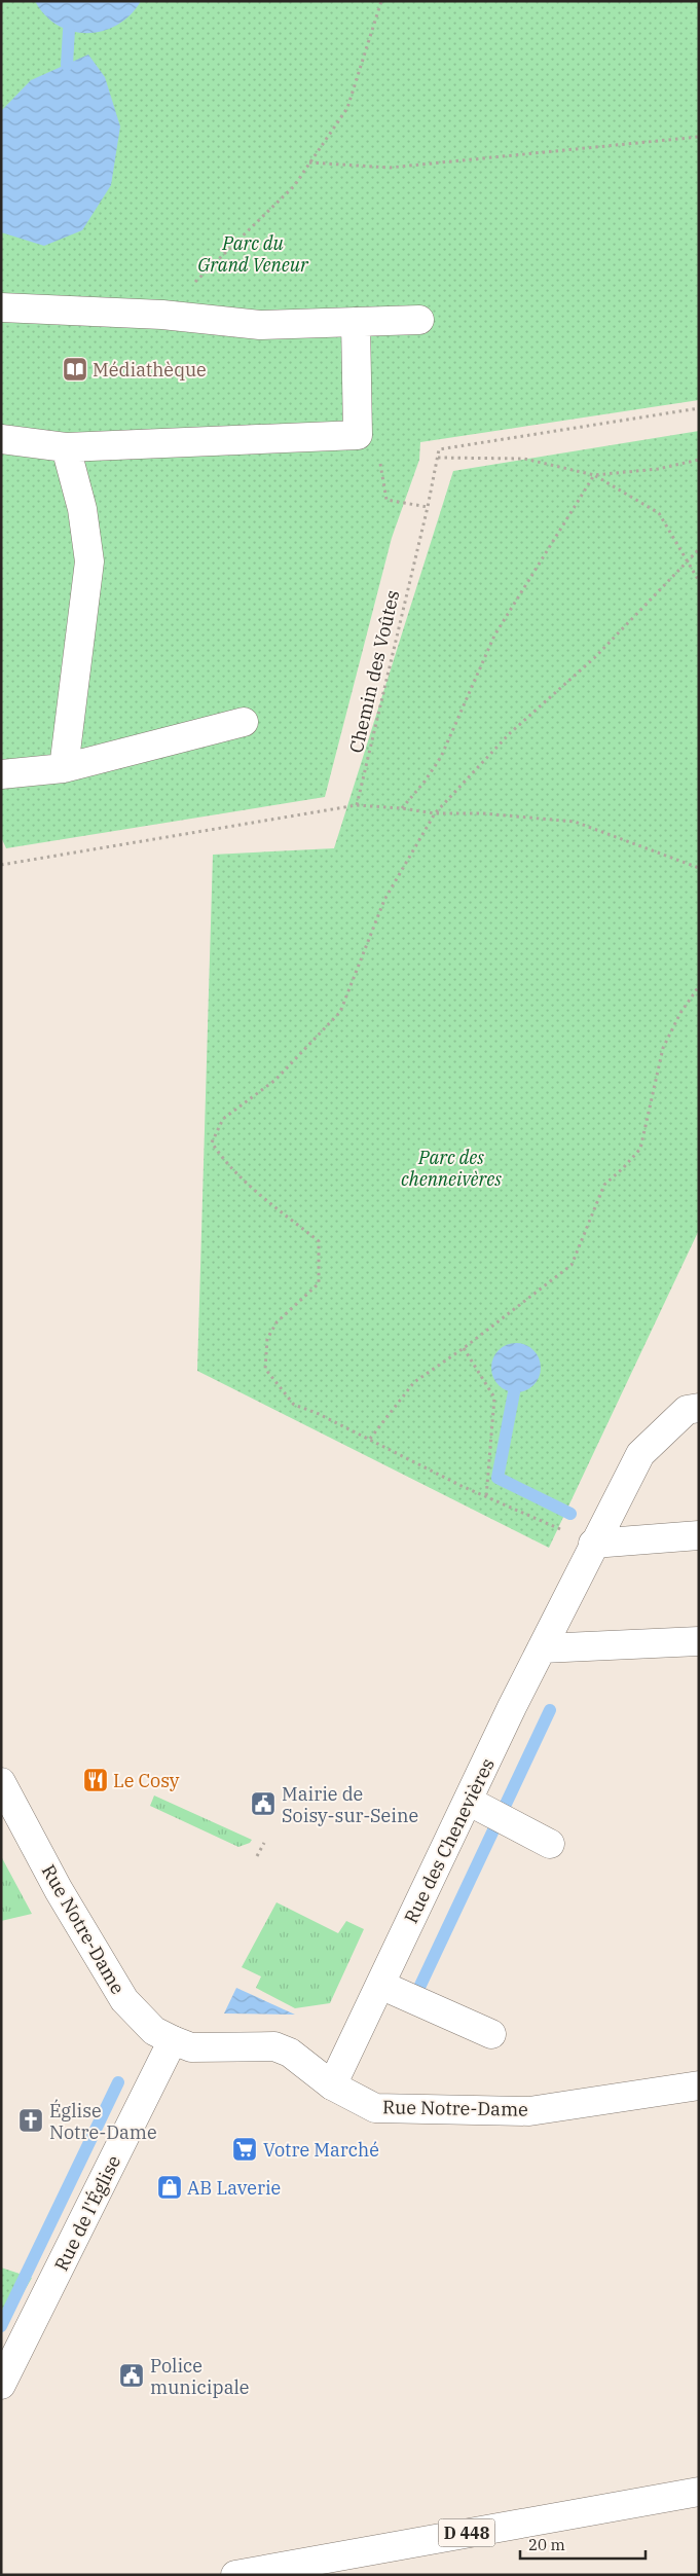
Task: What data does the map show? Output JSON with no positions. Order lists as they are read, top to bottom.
{
  "streets": {
    "main road": [
      "Rue des Chenevières",
      "Rue Notre-Dame",
      "Rue de l'Église",
      "D 448"
    ],
    "path": ["Chemin des Voûtes"]
  },
  "crossings": [
    ["Rue des Chenevières", "Rue Notre-Dame"],
    ["Rue Notre-Dame", "Rue de l'Église"]
  ],
  "parks": ["Parc du Grand Veneur", "Parc des chenneivères"],
  "places": {
    "library": ["Médiathèque"],
    "restaurant": ["Le Cosy"],
    "public building": ["Mairie de Soisy-sur-Seine", "Police municipale"],
    "church": ["Église Notre-Dame"],
    "supermarket": ["Votre Marché"],
    "shop": ["AB Laverie"]
  },
  "scale_bar": "20 m"
}
